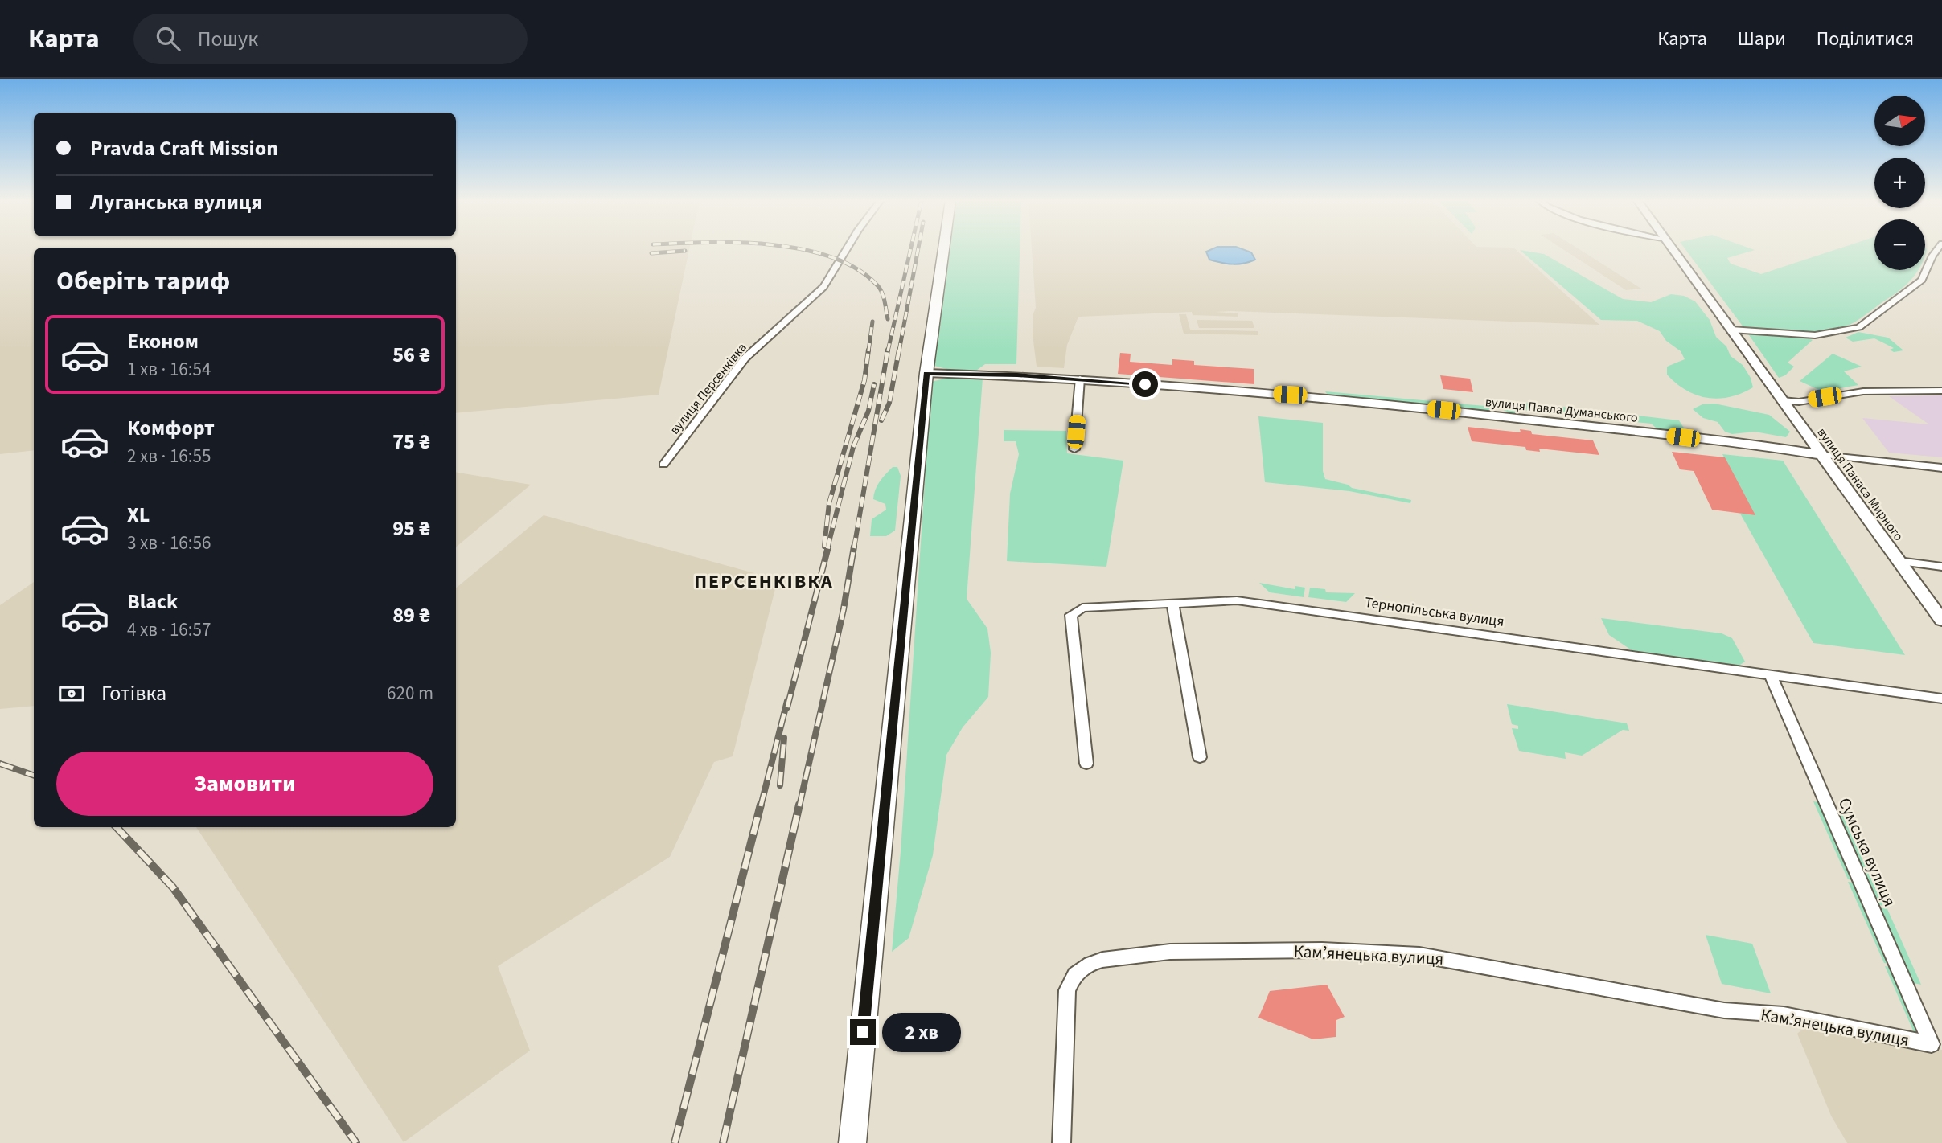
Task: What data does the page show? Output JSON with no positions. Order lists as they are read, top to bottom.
{
  "streets": {
    "street": [
      "вулиця Персенківка",
      "вулиця Павла Думанського",
      "вулиця Панаса Мирного",
      "Тернопільська вулиця",
      "Сумська вулиця",
      "Камʼянецька вулиця"
    ]
  },
  "crossings": [
    ["вулиця Павла Думанського", "вулиця Панаса Мирного"],
    ["Тернопільська вулиця", "Сумська вулиця"],
    ["Сумська вулиця", "Камʼянецька вулиця"]
  ],
  "districts": ["ПЕРСЕНКІВКА"],
  "north": "right",
  "page": {
    "header": "Карта",
    "search": "Пошук",
    "nav": ["Карта", "Шари", "Поділитися"],
    "map_buttons": ["+", "−"],
    "banner": ["Pravda Craft Mission", "Луганська вулиця"],
    "heading": "Оберіть тариф",
    "list": [
      {
        "name": "Економ",
        "note": "1 хв · 16:54",
        "value": "56 ₴"
      },
      {
        "name": "Комфорт",
        "note": "2 хв · 16:55",
        "value": "75 ₴"
      },
      {
        "name": "XL",
        "note": "3 хв · 16:56",
        "value": "95 ₴"
      },
      {
        "name": "Black",
        "note": "4 хв · 16:57",
        "value": "89 ₴"
      }
    ],
    "pay": ["Готівка", "620 m"],
    "buttons": "Замовити",
    "bubble": "2 хв"
  }
}
